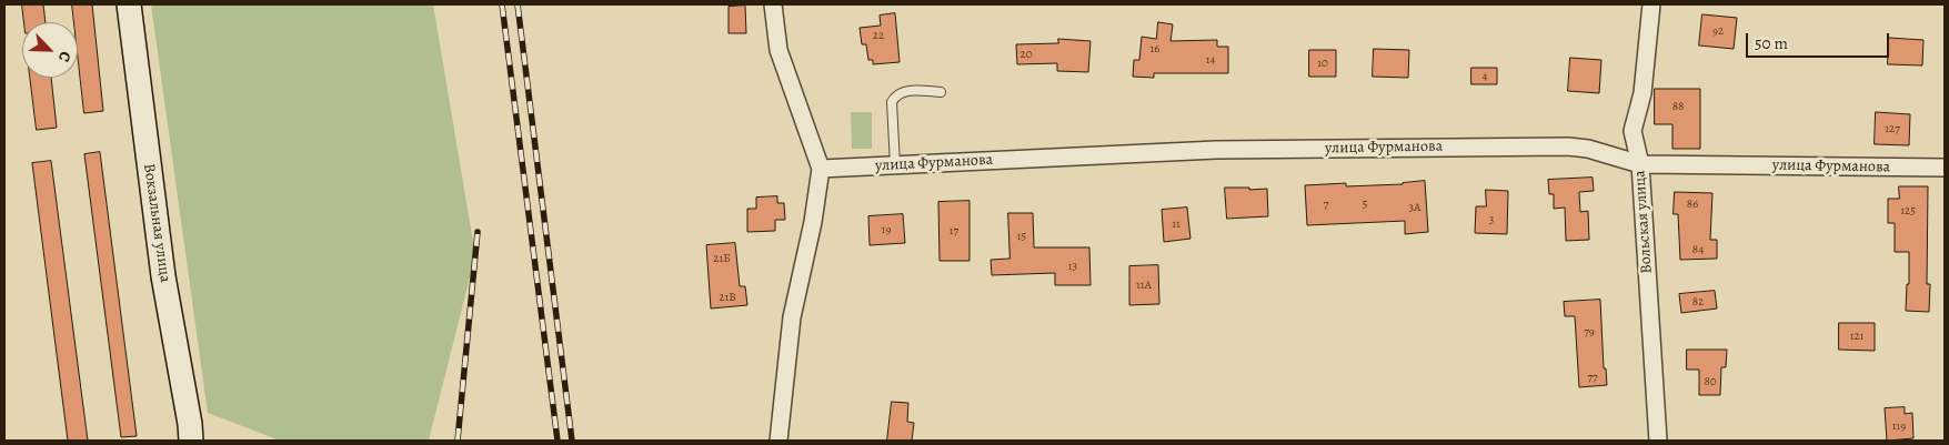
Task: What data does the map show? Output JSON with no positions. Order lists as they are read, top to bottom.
{
  "streets": {
    "street": ["улица Фурманова", "Вольская улица", "Вокзальная улица"]
  },
  "crossings": [
    ["улица Фурманова", "Вольская улица"]
  ],
  "house_numbers": [
    "92",
    "22",
    "16",
    "20",
    "14",
    "10",
    "4",
    "88",
    "127",
    "7",
    "5",
    "86",
    "3А",
    "125",
    "3",
    "11",
    "19",
    "17",
    "15",
    "84",
    "21Б",
    "13",
    "11А",
    "21В",
    "82",
    "79",
    "121",
    "77",
    "80",
    "119"
  ],
  "scale_bar": "50 m",
  "north": "bottom right"
}
